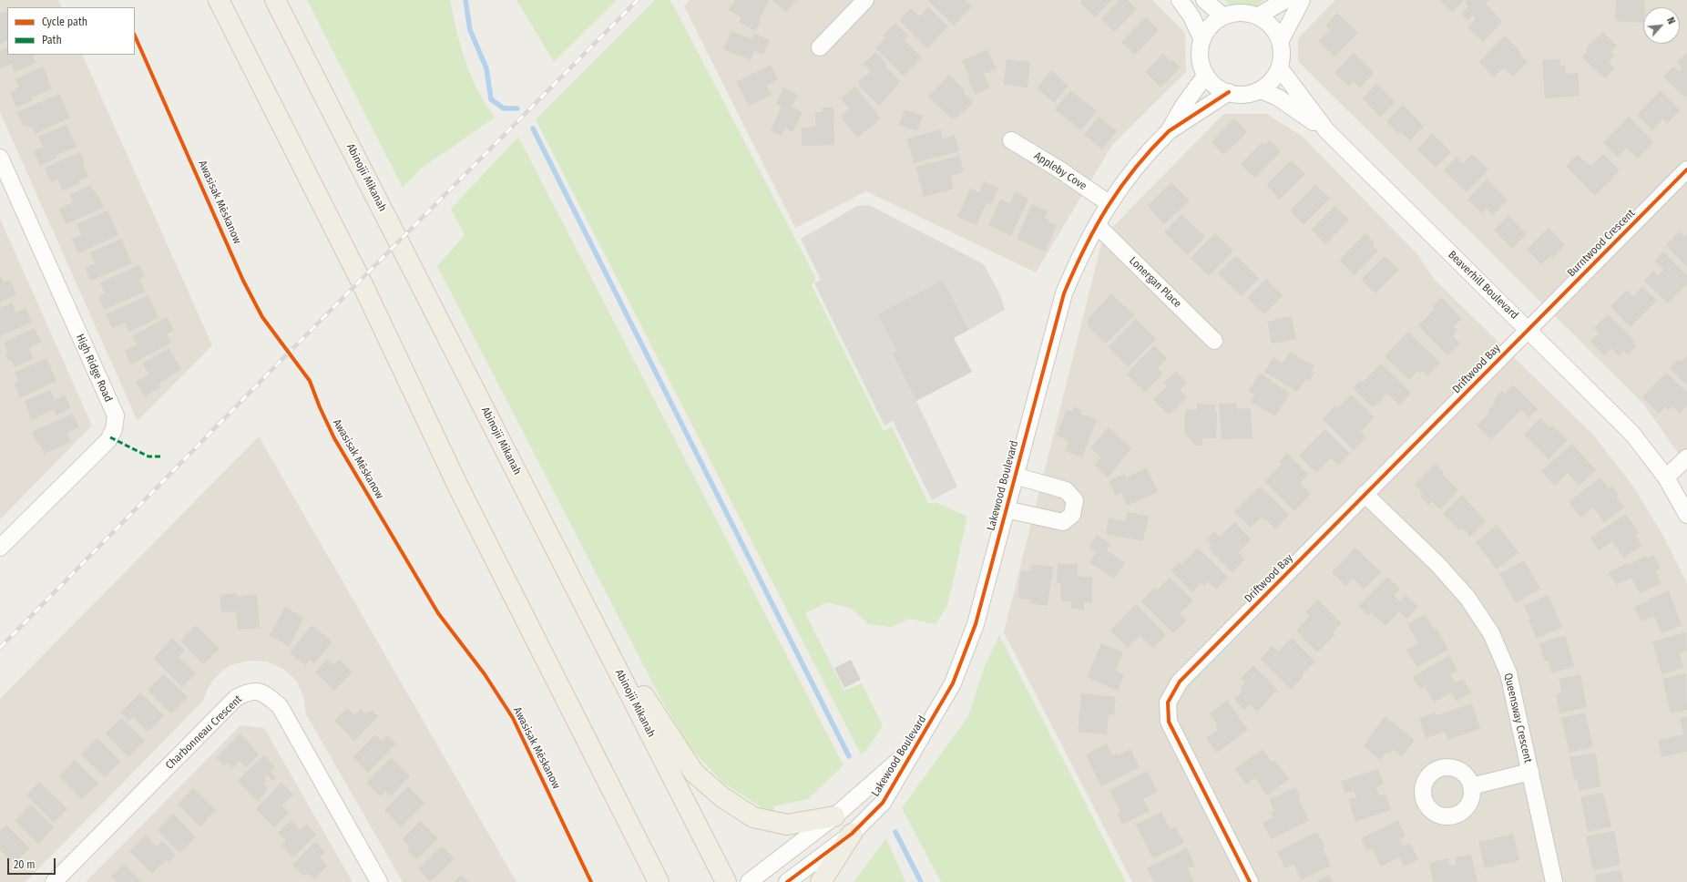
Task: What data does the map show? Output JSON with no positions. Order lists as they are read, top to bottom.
{
  "streets": {
    "main road": ["Abinojii Mikanah"],
    "street": [
      "Appleby Cove",
      "Burntwood Crescent",
      "Lonergan Place",
      "Beaverhill Boulevard",
      "High Ridge Road",
      "Driftwood Bay",
      "Lakewood Boulevard",
      "Queensway Crescent",
      "Charbonneau Crescent"
    ],
    "cycle path": ["Awasisak Mēskanow"]
  },
  "crossings": [
    ["Appleby Cove", "Lakewood Boulevard"],
    ["Burntwood Crescent", "Beaverhill Boulevard"],
    ["Burntwood Crescent", "Driftwood Bay"],
    ["Lonergan Place", "Lakewood Boulevard"],
    ["Beaverhill Boulevard", "Driftwood Bay"],
    ["Beaverhill Boulevard", "Lakewood Boulevard"],
    ["Driftwood Bay", "Queensway Crescent"]
  ],
  "legend": ["Cycle path", "Path"],
  "scale_bar": "20 m",
  "north": "top right"
}
